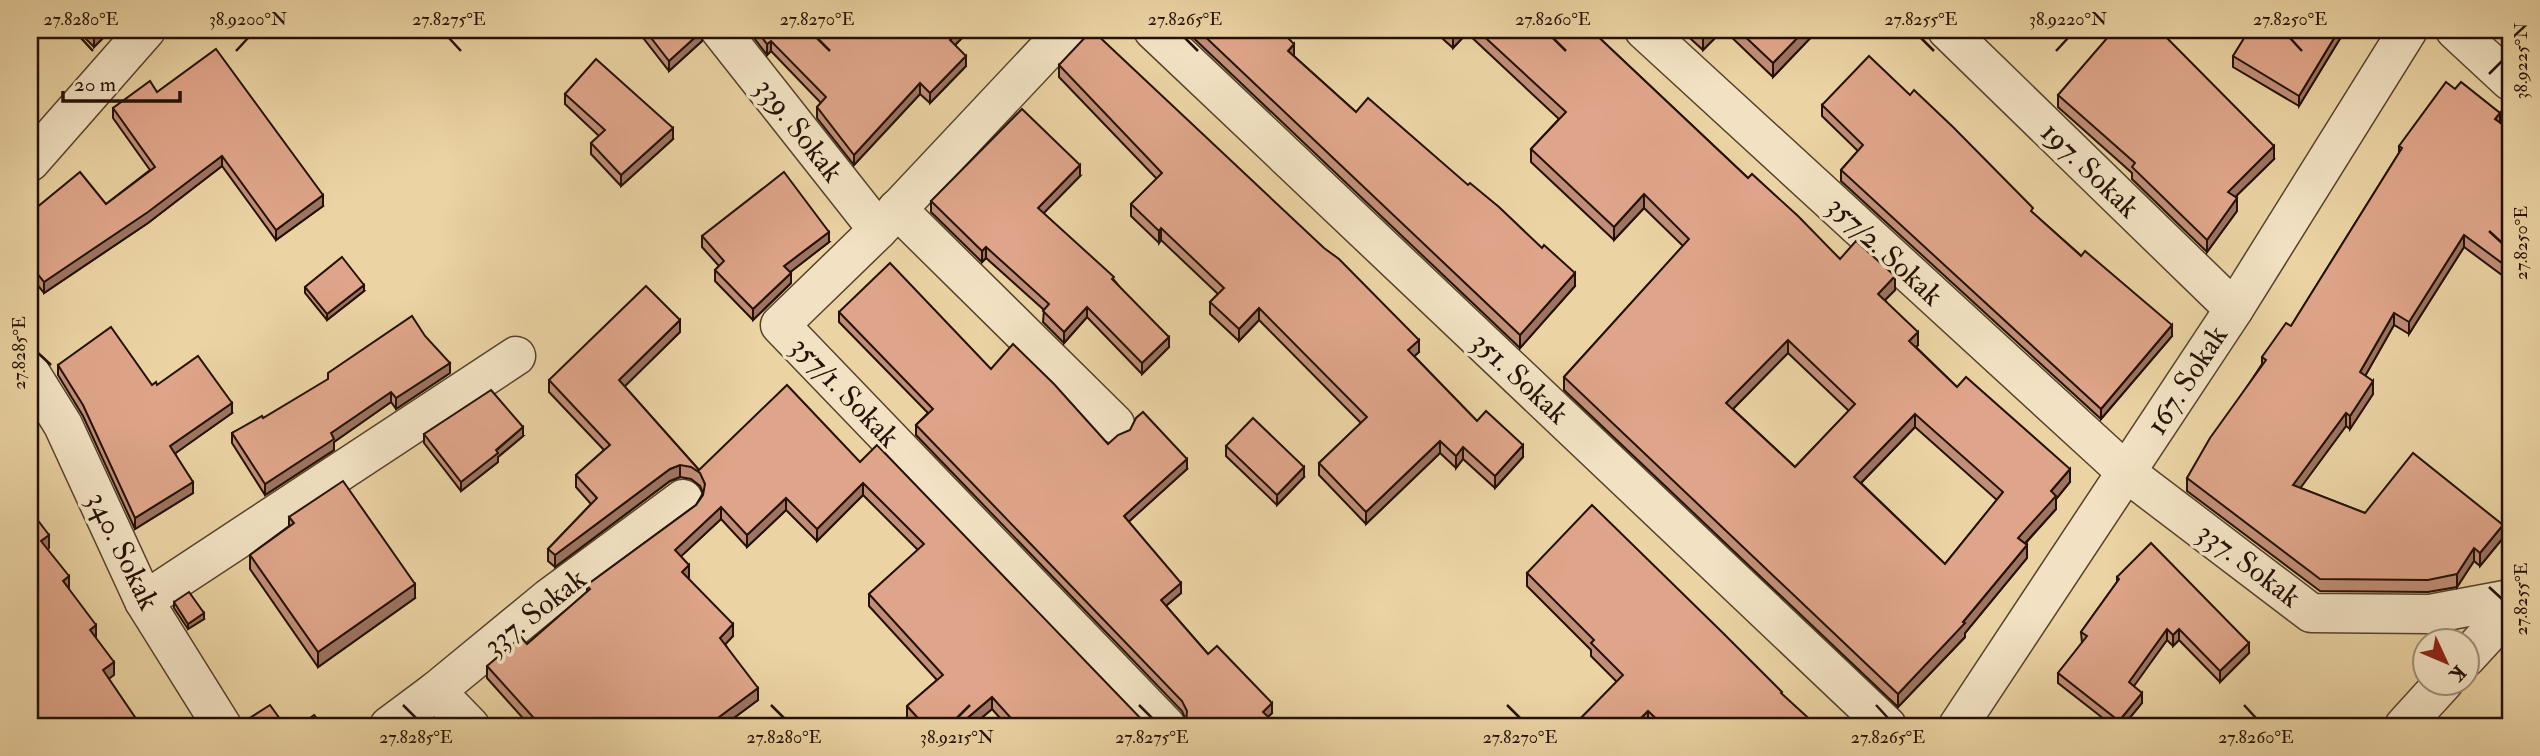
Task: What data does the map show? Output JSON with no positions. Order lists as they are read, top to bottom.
{
  "streets": {
    "street": [
      "339. Sokak",
      "197. Sokak",
      "357/2. Sokak",
      "351. Sokak",
      "167. Sokak",
      "357/1. Sokak",
      "340. Sokak",
      "337. Sokak"
    ]
  },
  "crossings": [
    ["339. Sokak", "357/1. Sokak"],
    ["197. Sokak", "167. Sokak"],
    ["357/2. Sokak", "167. Sokak"],
    ["357/2. Sokak", "337. Sokak"],
    ["167. Sokak", "337. Sokak"]
  ],
  "scale_bar": "20 m",
  "north": "bottom right",
  "coordinates": [
    "27.8280°E",
    "38.9200°N",
    "27.8275°E",
    "27.8270°E",
    "27.8265°E",
    "27.8260°E",
    "27.8255°E",
    "38.9220°N",
    "27.8250°E",
    "38.9225°N",
    "27.8285°E",
    "38.9215°N"
  ]
}
